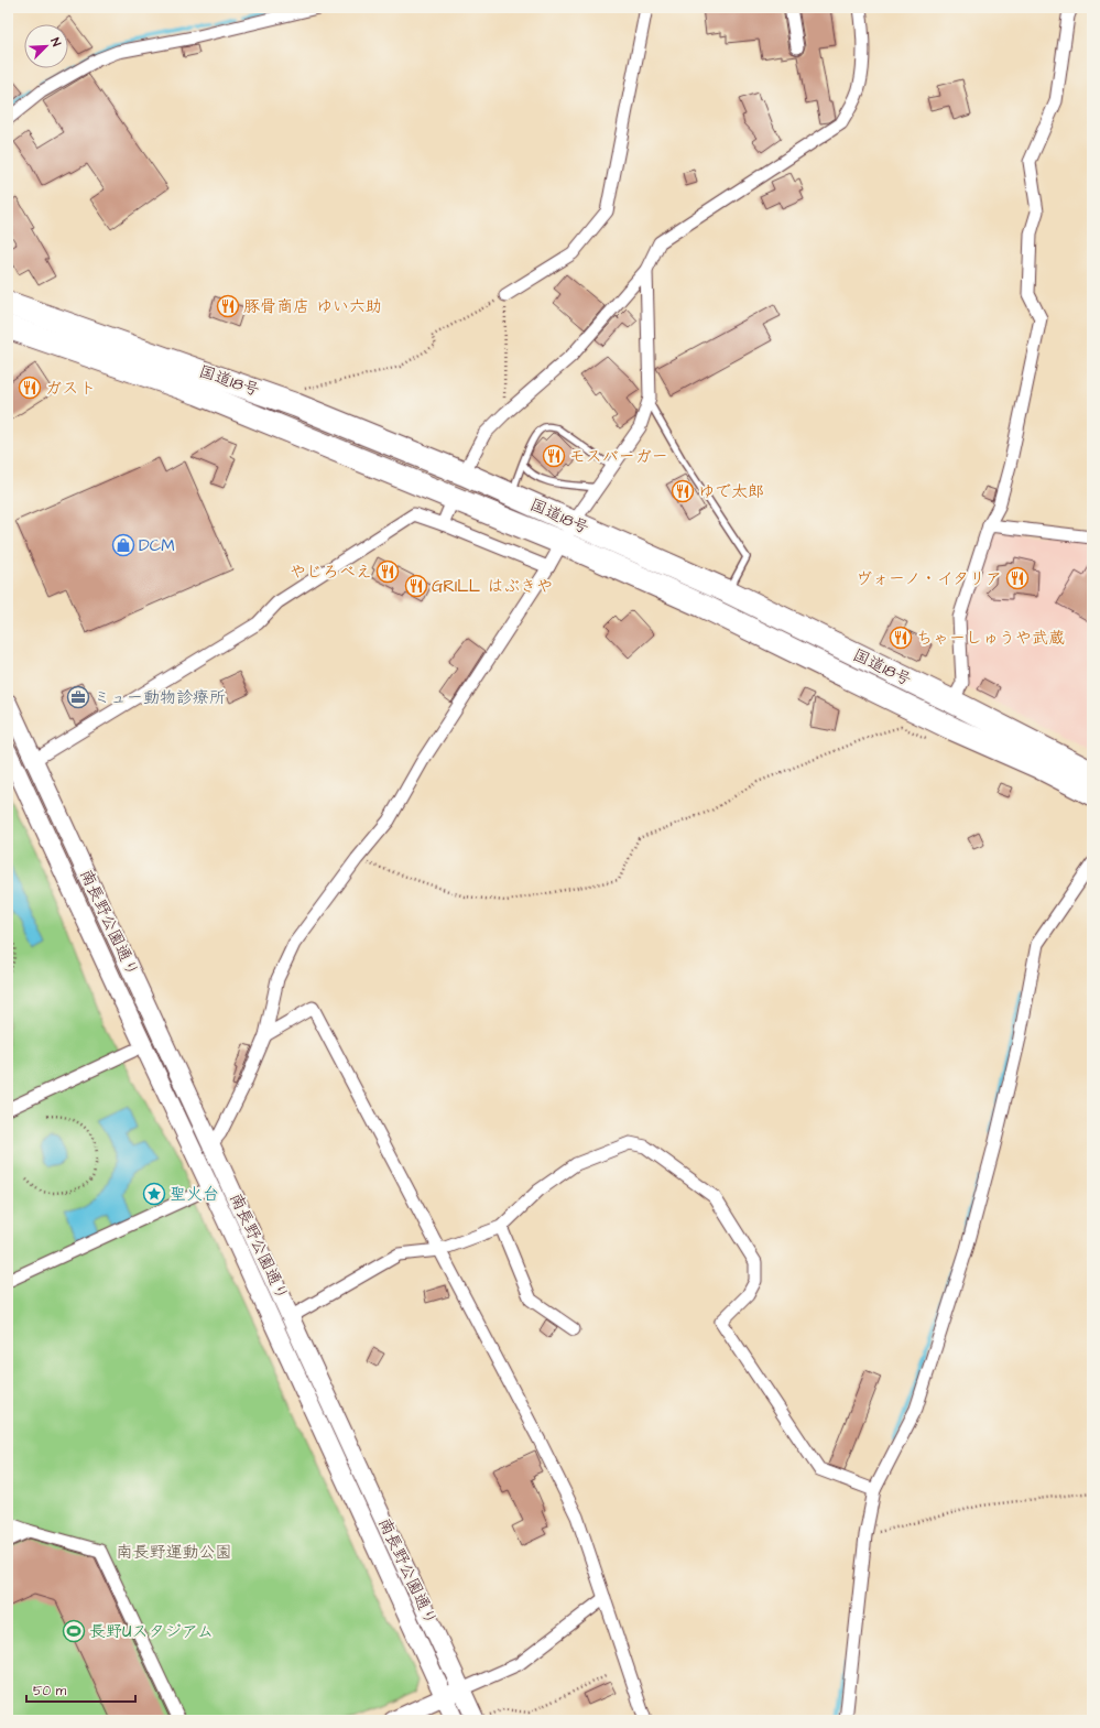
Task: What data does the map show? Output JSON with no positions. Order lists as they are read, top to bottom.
{
  "streets": {
    "highway": ["国道18号"],
    "street": ["南長野公園通り"]
  },
  "parks": ["南長野運動公園"],
  "places": {
    "restaurant": [
      "豚骨商店 ゆい六助",
      "ガスト",
      "モスバーガー",
      "ゆで太郎",
      "やじろべえ",
      "ヴォーノ・イタリア",
      "GRILL はぶきや",
      "ちゃーしゅうや武蔵"
    ],
    "shop": ["DCM"],
    "office": ["ミュー動物診療所"],
    "place": ["聖火台"],
    "sports": ["長野Uスタジアム"]
  },
  "scale_bar": "50 m",
  "north": "top right"
}
